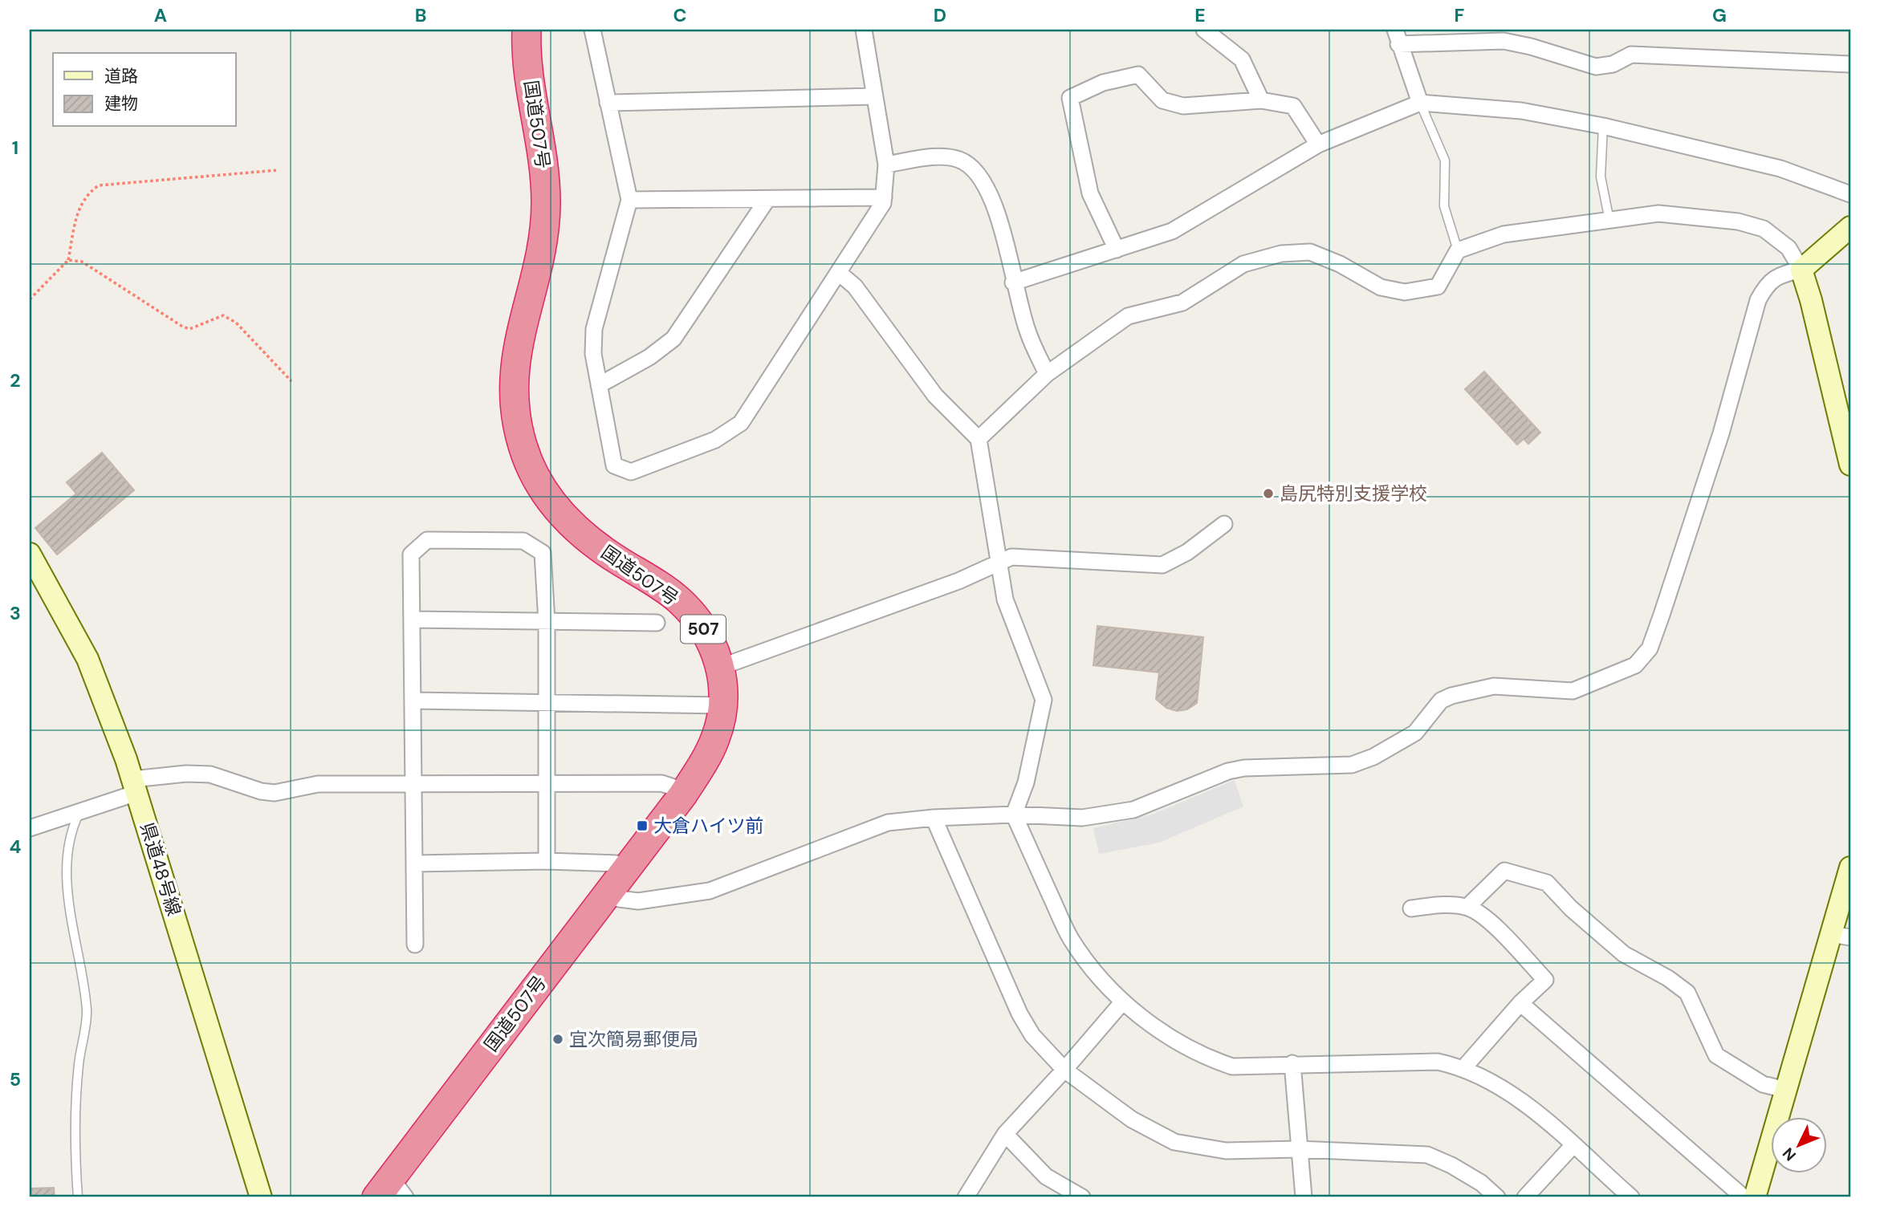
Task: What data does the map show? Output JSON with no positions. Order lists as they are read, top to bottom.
{
  "streets": {
    "highway": ["国道507号", "507"],
    "main road": ["県道48号線"]
  },
  "places": {
    "other": ["島尻特別支援学校", "宜次簡易郵便局"],
    "transit": ["大倉ハイツ前"]
  },
  "legend": ["道路", "建物"],
  "north": "bottom left",
  "grid": {
    "columns": [
      "A",
      "B",
      "C",
      "D",
      "E",
      "F",
      "G"
    ],
    "rows": [
      "1",
      "2",
      "3",
      "4",
      "5"
    ]
  }
}
